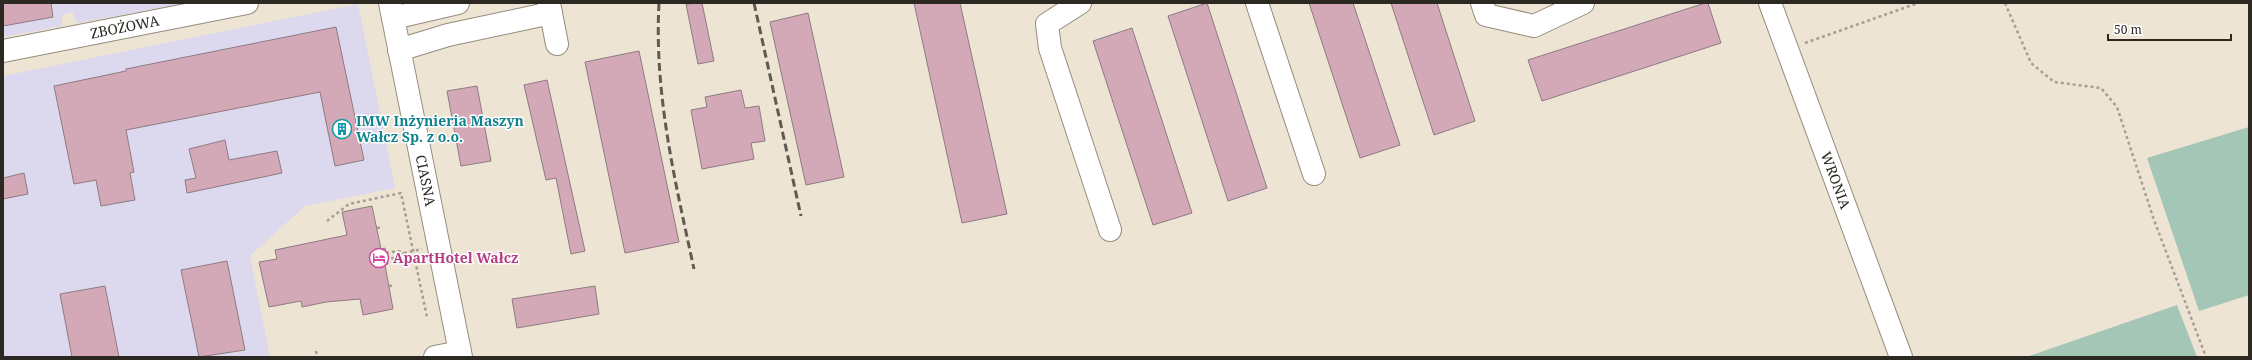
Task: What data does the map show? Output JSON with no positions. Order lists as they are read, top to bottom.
{
  "streets": {
    "street": ["ZBOŻOWA", "CIASNA", "WRONIA"]
  },
  "places": {
    "building": ["IMW Inżynieria Maszyn Wałcz Sp. z o.o."],
    "hotel": ["ApartHotel Wałcz"]
  },
  "scale_bar": "50 m"
}
